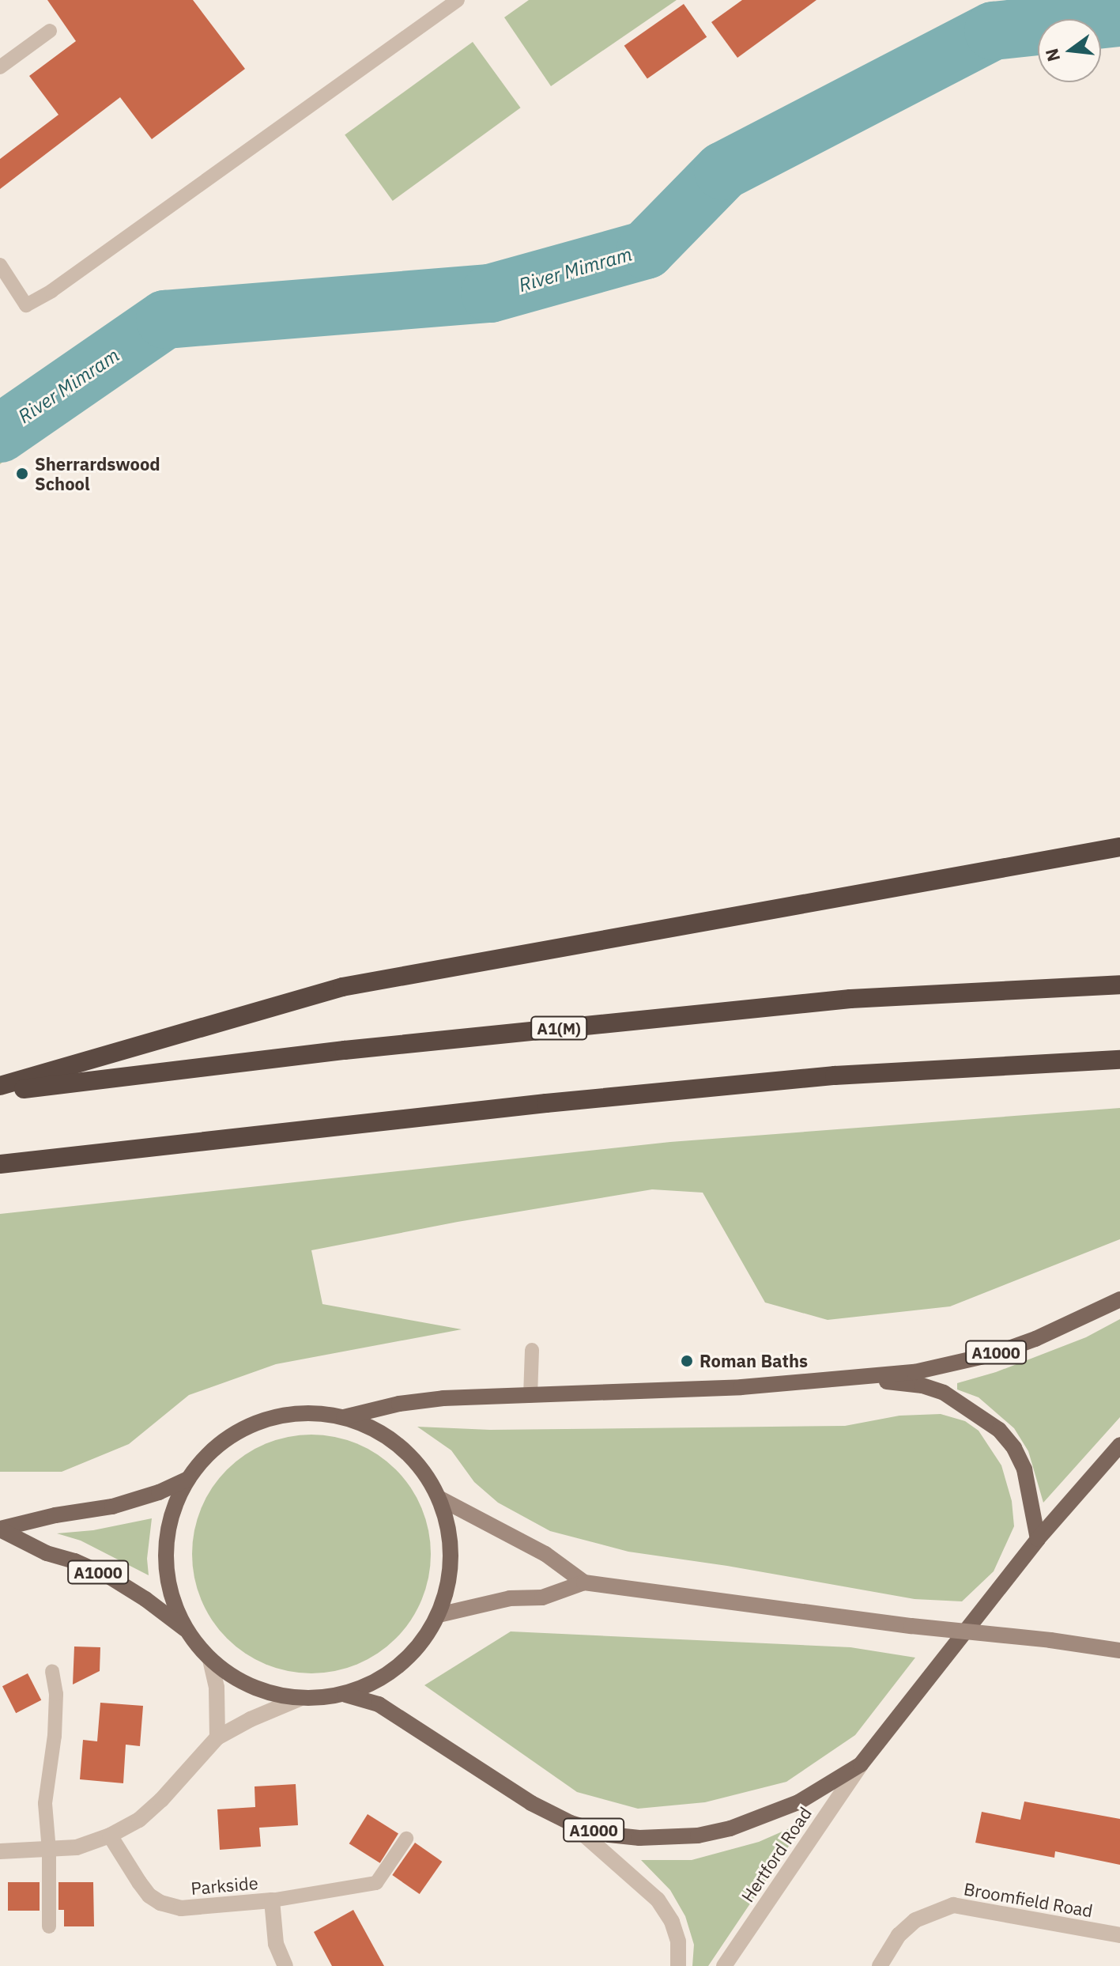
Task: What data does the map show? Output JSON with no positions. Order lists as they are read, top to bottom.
{
  "streets": {
    "highway": ["A1(M)"],
    "main road": ["A1000"],
    "street": ["Hertford Road", "Parkside", "Broomfield Road"]
  },
  "crossings": [
    ["A1000", "Hertford Road"]
  ],
  "water": ["River Mimram"],
  "places": ["Sherrardswood School", "Roman Baths"],
  "north": "left"
}
